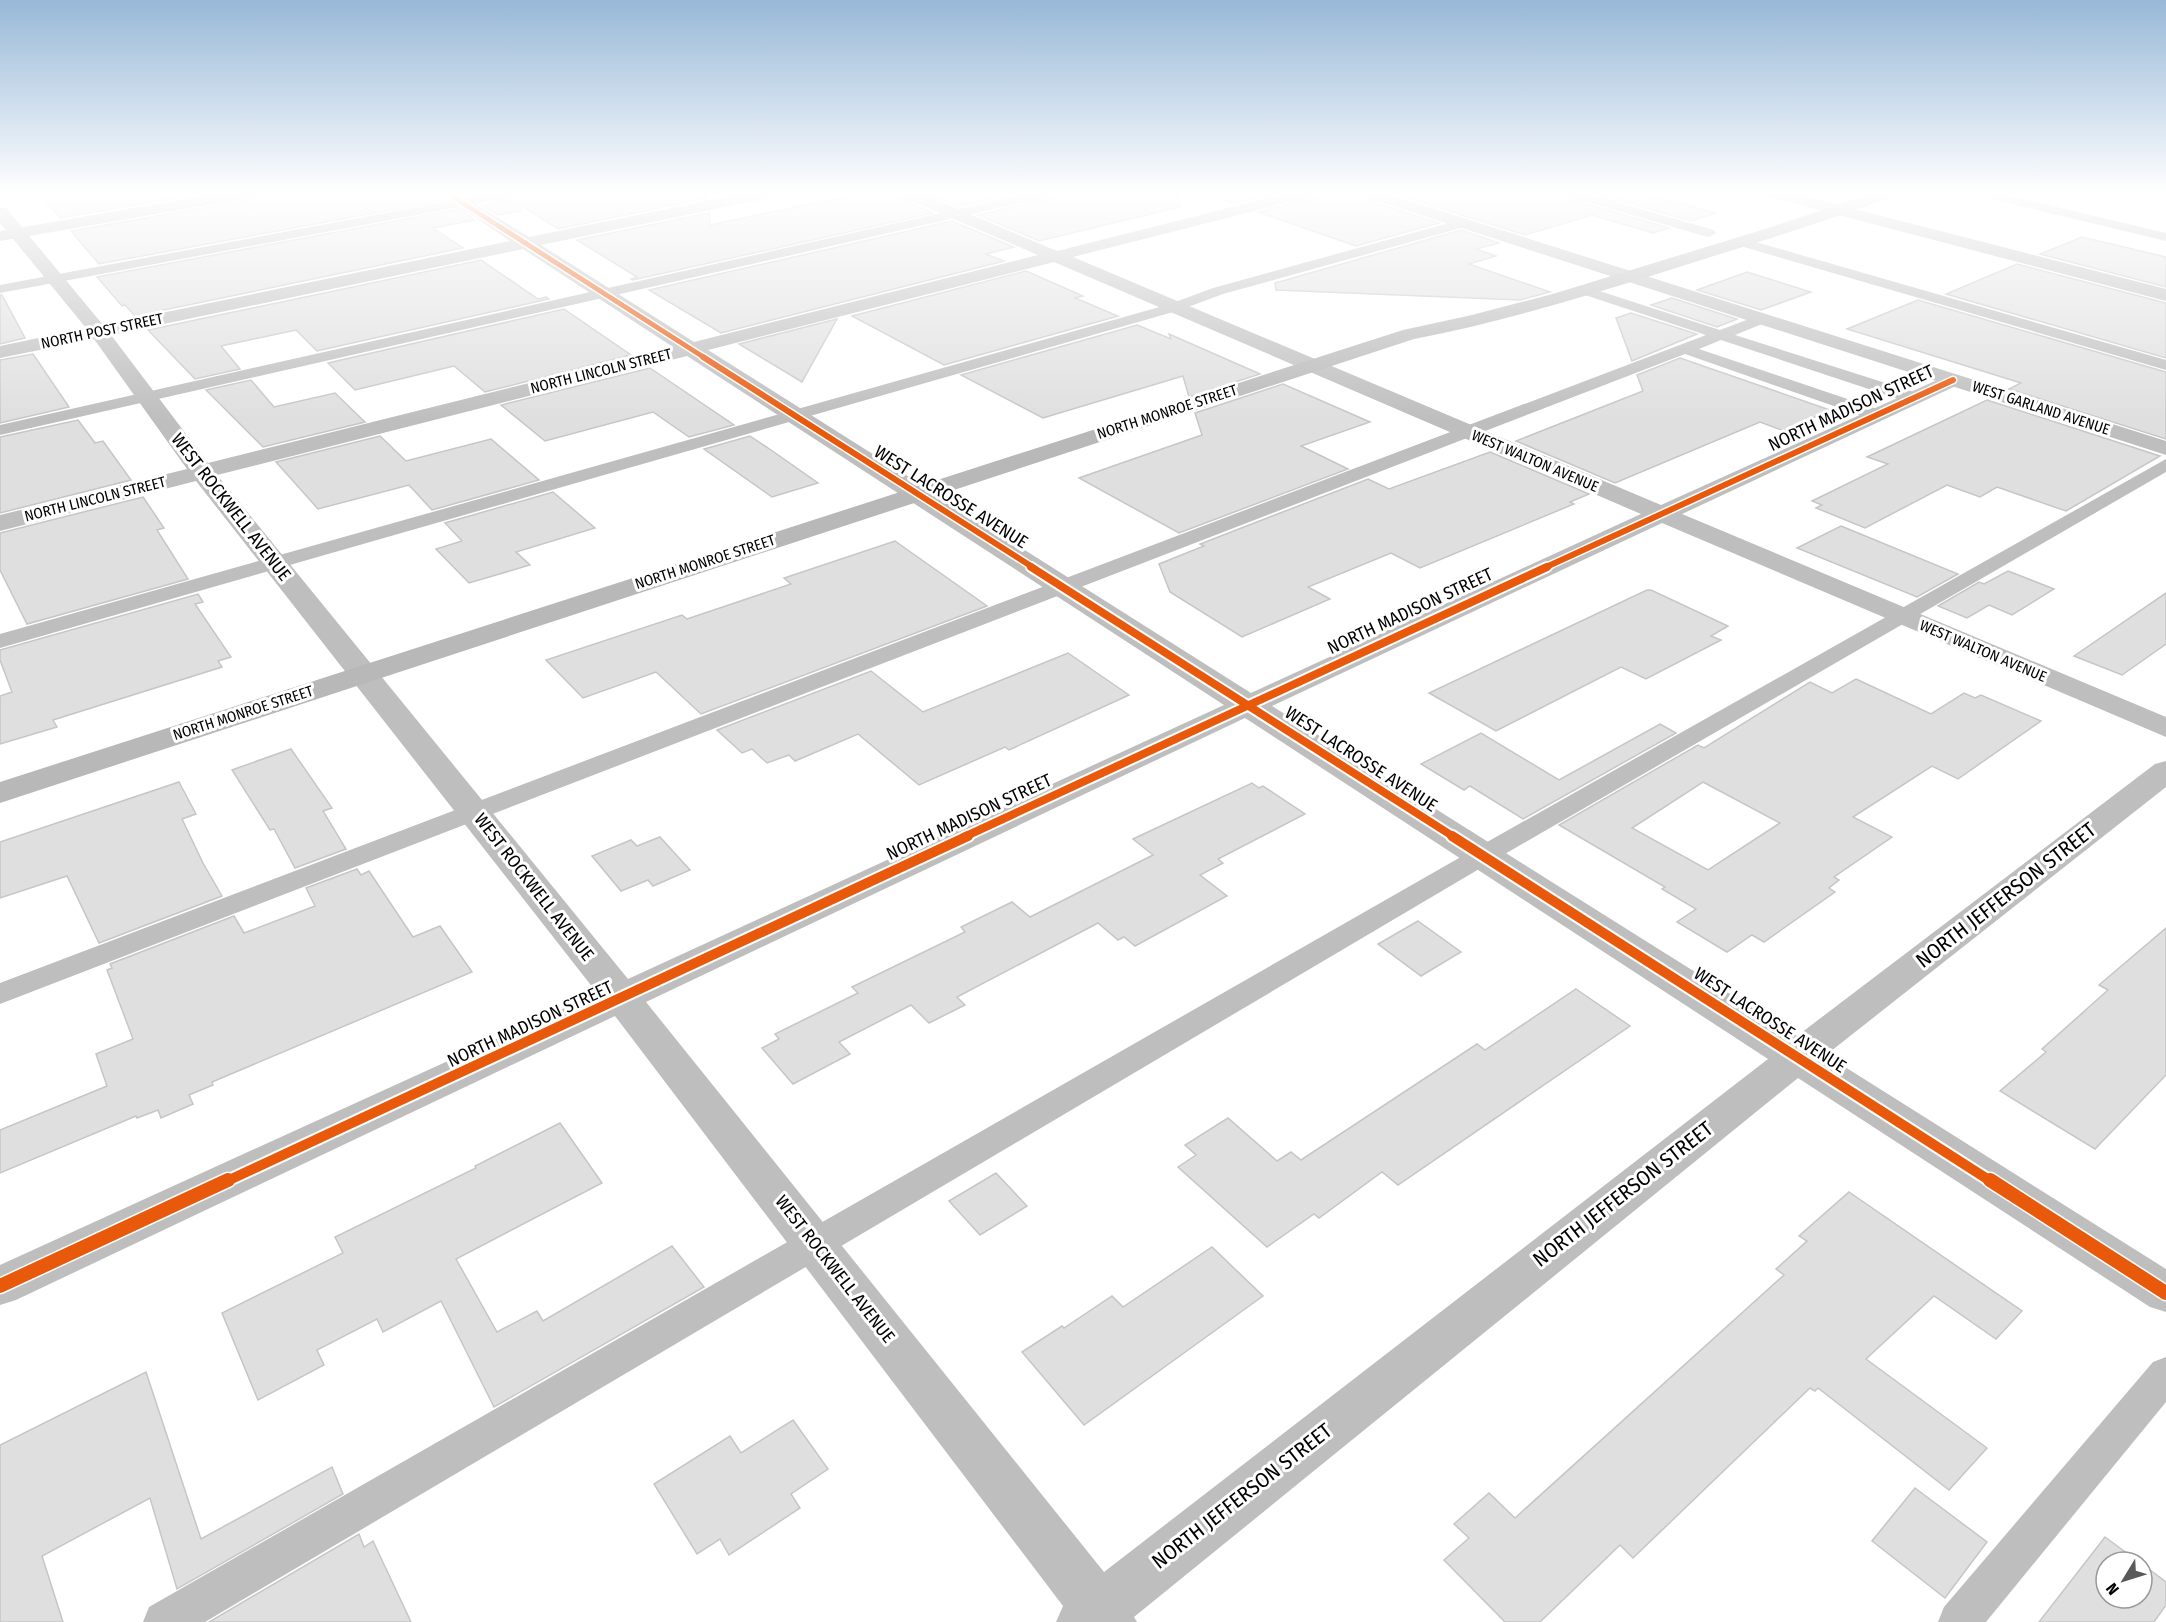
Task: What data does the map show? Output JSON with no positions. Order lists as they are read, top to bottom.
{
  "streets": {
    "main road": ["NORTH MONROE STREET"],
    "street": [
      "NORTH POST STREET",
      "NORTH LINCOLN STREET",
      "NORTH MADISON STREET",
      "WEST GARLAND AVENUE",
      "WEST WALTON AVENUE",
      "WEST LACROSSE AVENUE",
      "WEST ROCKWELL AVENUE",
      "NORTH JEFFERSON STREET"
    ]
  },
  "crossings": [
    ["NORTH POST STREET", "WEST ROCKWELL AVENUE"],
    ["NORTH LINCOLN STREET", "WEST LACROSSE AVENUE"],
    ["NORTH LINCOLN STREET", "WEST ROCKWELL AVENUE"],
    ["NORTH MADISON STREET", "WEST GARLAND AVENUE"],
    ["NORTH MADISON STREET", "WEST WALTON AVENUE"],
    ["NORTH MADISON STREET", "WEST LACROSSE AVENUE"],
    ["NORTH MADISON STREET", "WEST ROCKWELL AVENUE"],
    ["NORTH MONROE STREET", "WEST WALTON AVENUE"],
    ["NORTH MONROE STREET", "WEST LACROSSE AVENUE"],
    ["NORTH MONROE STREET", "WEST ROCKWELL AVENUE"],
    ["WEST LACROSSE AVENUE", "NORTH JEFFERSON STREET"],
    ["WEST ROCKWELL AVENUE", "NORTH JEFFERSON STREET"]
  ],
  "north": "bottom left"
}
